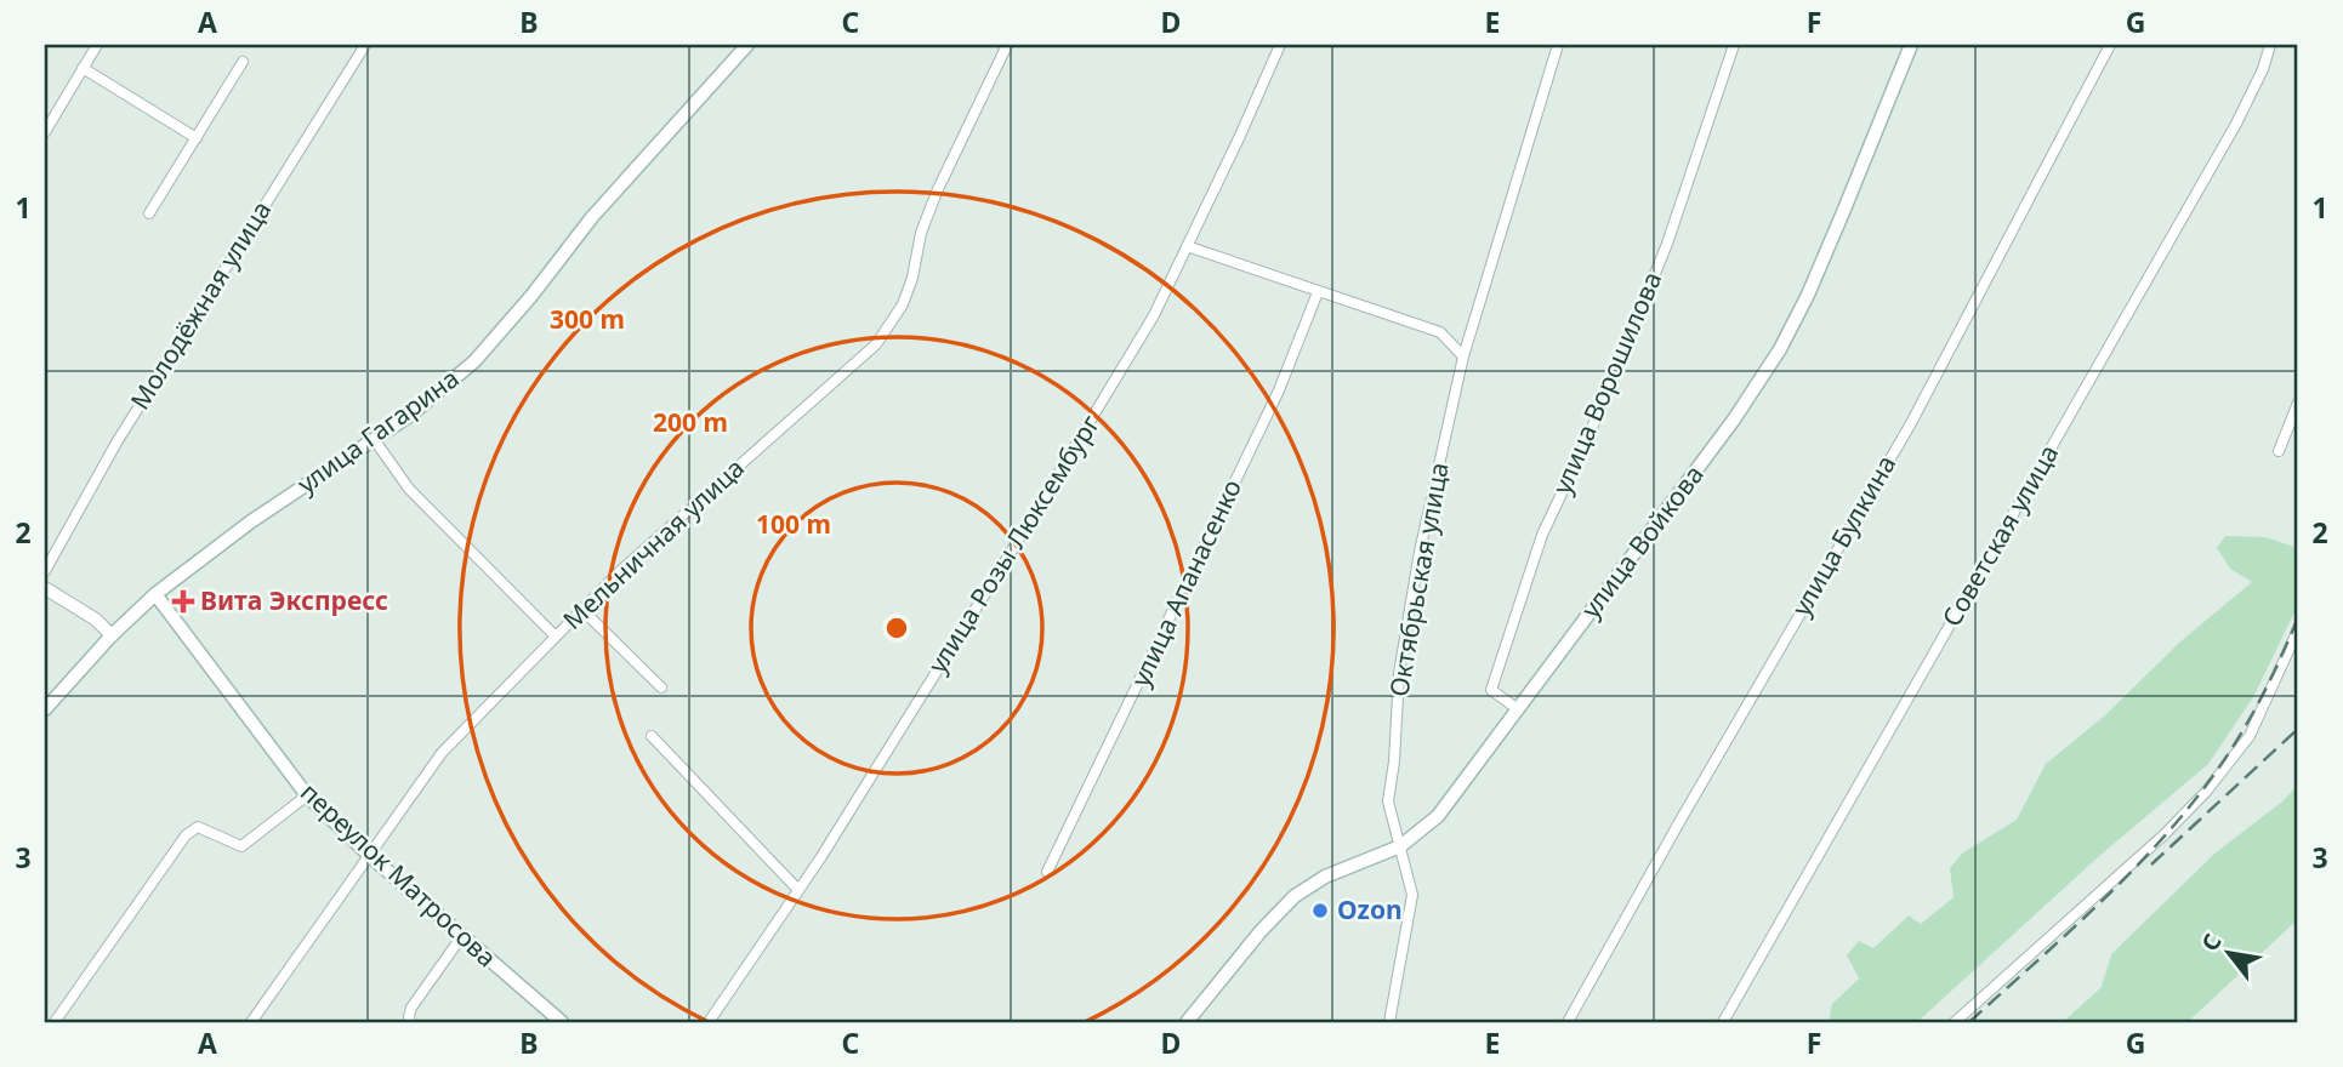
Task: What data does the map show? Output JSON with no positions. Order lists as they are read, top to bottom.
{
  "streets": {
    "main road": ["улица Гагарина", "улица Войкова", "переулок Матросова"],
    "street": [
      "Молодёжная улица",
      "улица Ворошилова",
      "улица Булкина",
      "Советская улица",
      "Мельничная улица",
      "улица Розы Люксембург",
      "Октябрьская улица",
      "улица Апанасенко"
    ]
  },
  "crossings": [
    ["улица Ворошилова", "улица Войкова"],
    ["улица Гагарина", "переулок Матросова"],
    ["улица Войкова", "Октябрьская улица"],
    ["Мельничная улица", "переулок Матросова"]
  ],
  "places": {
    "health": ["Вита Экспресс"],
    "other": ["Ozon"]
  },
  "north": "top left",
  "grid": {
    "columns": [
      "A",
      "B",
      "C",
      "D",
      "E",
      "F",
      "G"
    ],
    "rows": ["1", "2", "3"]
  },
  "rings": ["300 m", "200 m", "100 m"]
}
